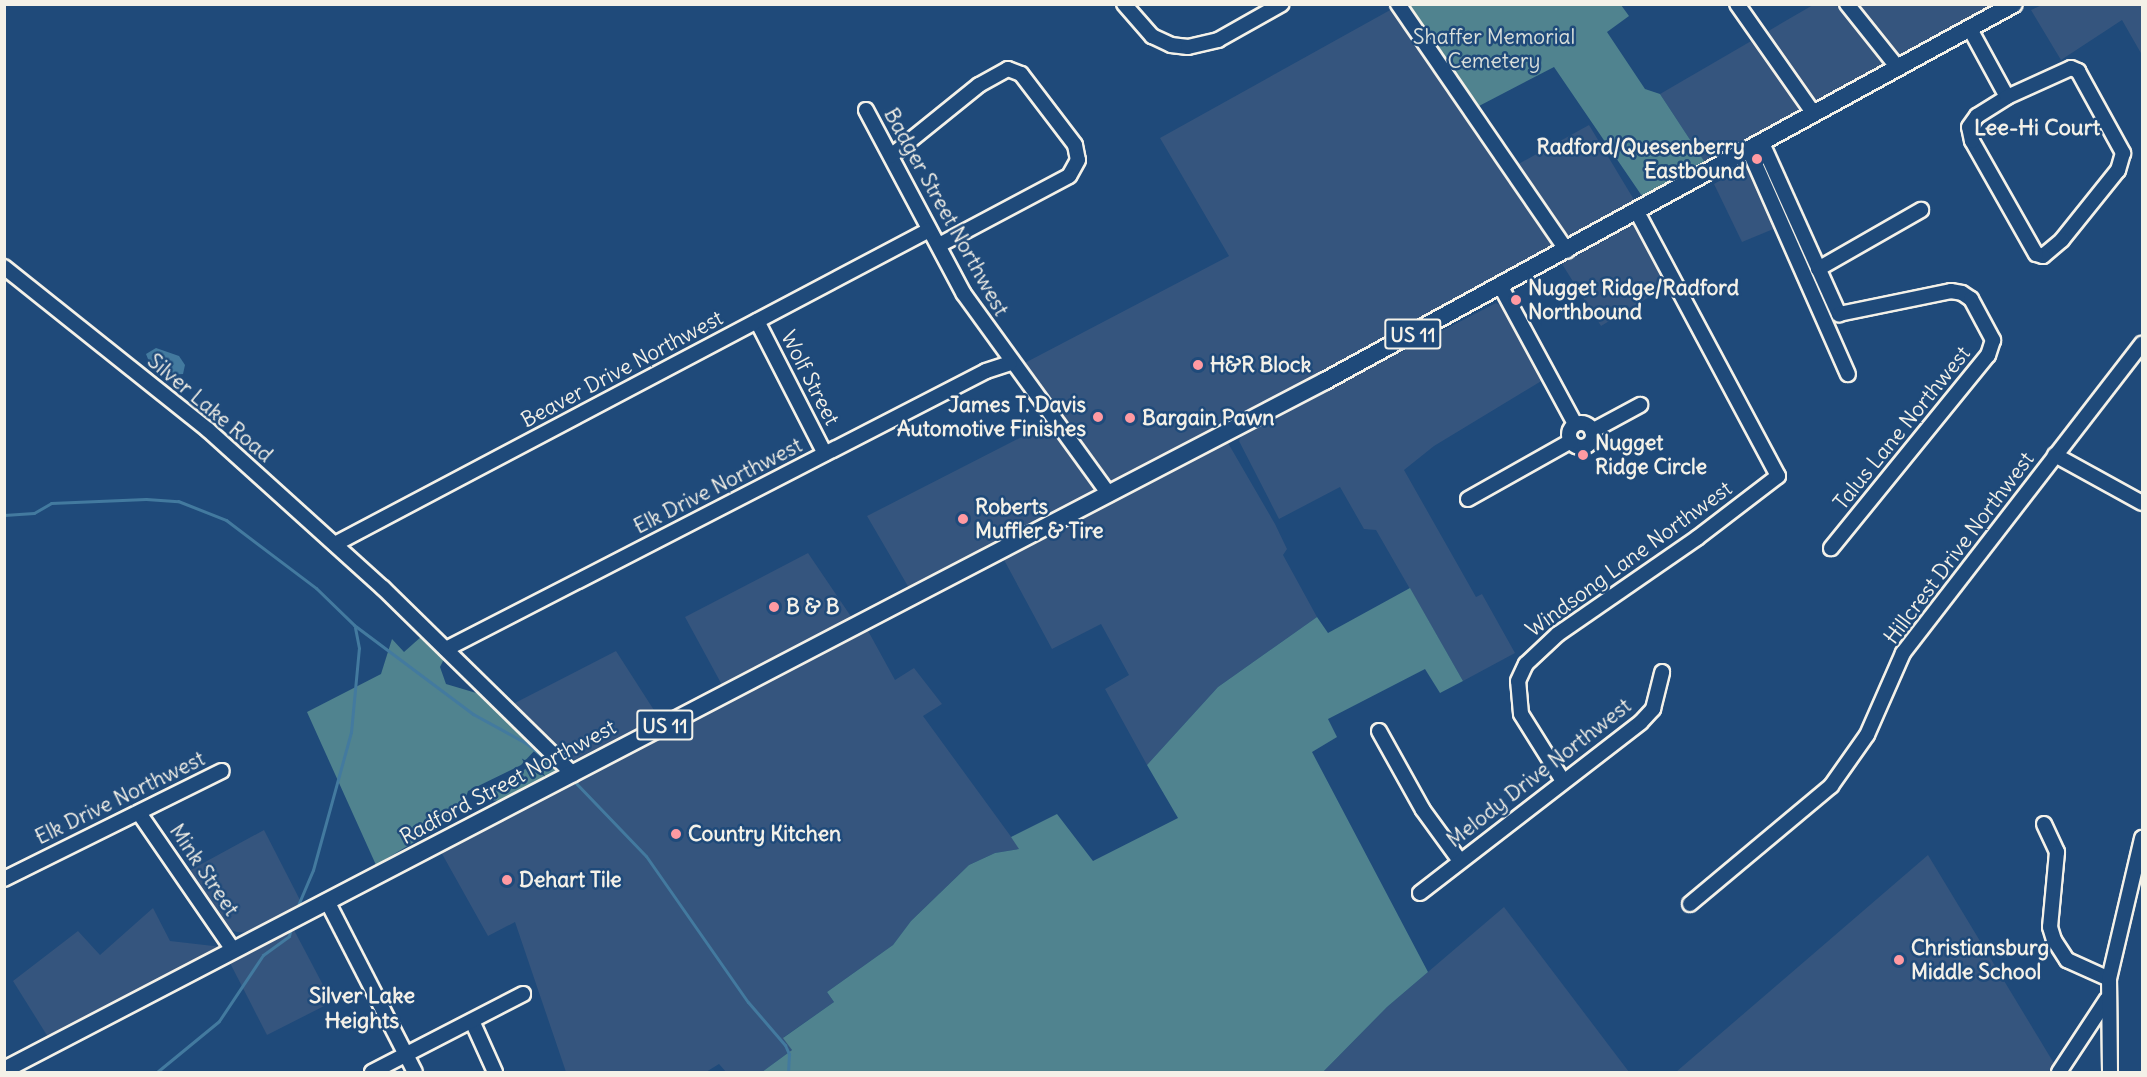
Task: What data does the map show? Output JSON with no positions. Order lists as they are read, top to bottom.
{
  "streets": {
    "main road": ["US 11", "Radford Street Northwest"],
    "street": [
      "Badger Street Northwest",
      "Beaver Drive Northwest",
      "Wolf Street",
      "Silver Lake Road",
      "Talus Lane Northwest",
      "Elk Drive Northwest",
      "Hillcrest Drive Northwest",
      "Windsong Lane Northwest",
      "Melody Drive Northwest",
      "Mink Street"
    ]
  },
  "crossings": [
    ["Badger Street Northwest", "Beaver Drive Northwest"],
    ["Badger Street Northwest", "Elk Drive Northwest"],
    ["Badger Street Northwest", "Radford Street Northwest"],
    ["Beaver Drive Northwest", "Wolf Street"],
    ["Beaver Drive Northwest", "Silver Lake Road"],
    ["Wolf Street", "Elk Drive Northwest"],
    ["Silver Lake Road", "Elk Drive Northwest"],
    ["Silver Lake Road", "Radford Street Northwest"],
    ["Talus Lane Northwest", "Radford Street Northwest"],
    ["Elk Drive Northwest", "Mink Street"],
    ["Windsong Lane Northwest", "Melody Drive Northwest"],
    ["Windsong Lane Northwest", "Radford Street Northwest"],
    ["Radford Street Northwest", "Mink Street"]
  ],
  "districts": ["Lee-Hi Court", "Silver Lake Heights"],
  "parks": ["Shaffer Memorial Cemetery"],
  "places": [
    "Radford/Quesenberry Eastbound",
    "Nugget Ridge/Radford Northbound",
    "H&R Block",
    "James T. Davis Automotive Finishes",
    "Bargain Pawn",
    "Nugget Ridge Circle",
    "Roberts Muffler & Tire",
    "B & B",
    "Country Kitchen",
    "Dehart Tile",
    "Christiansburg Middle School"
  ]
}
